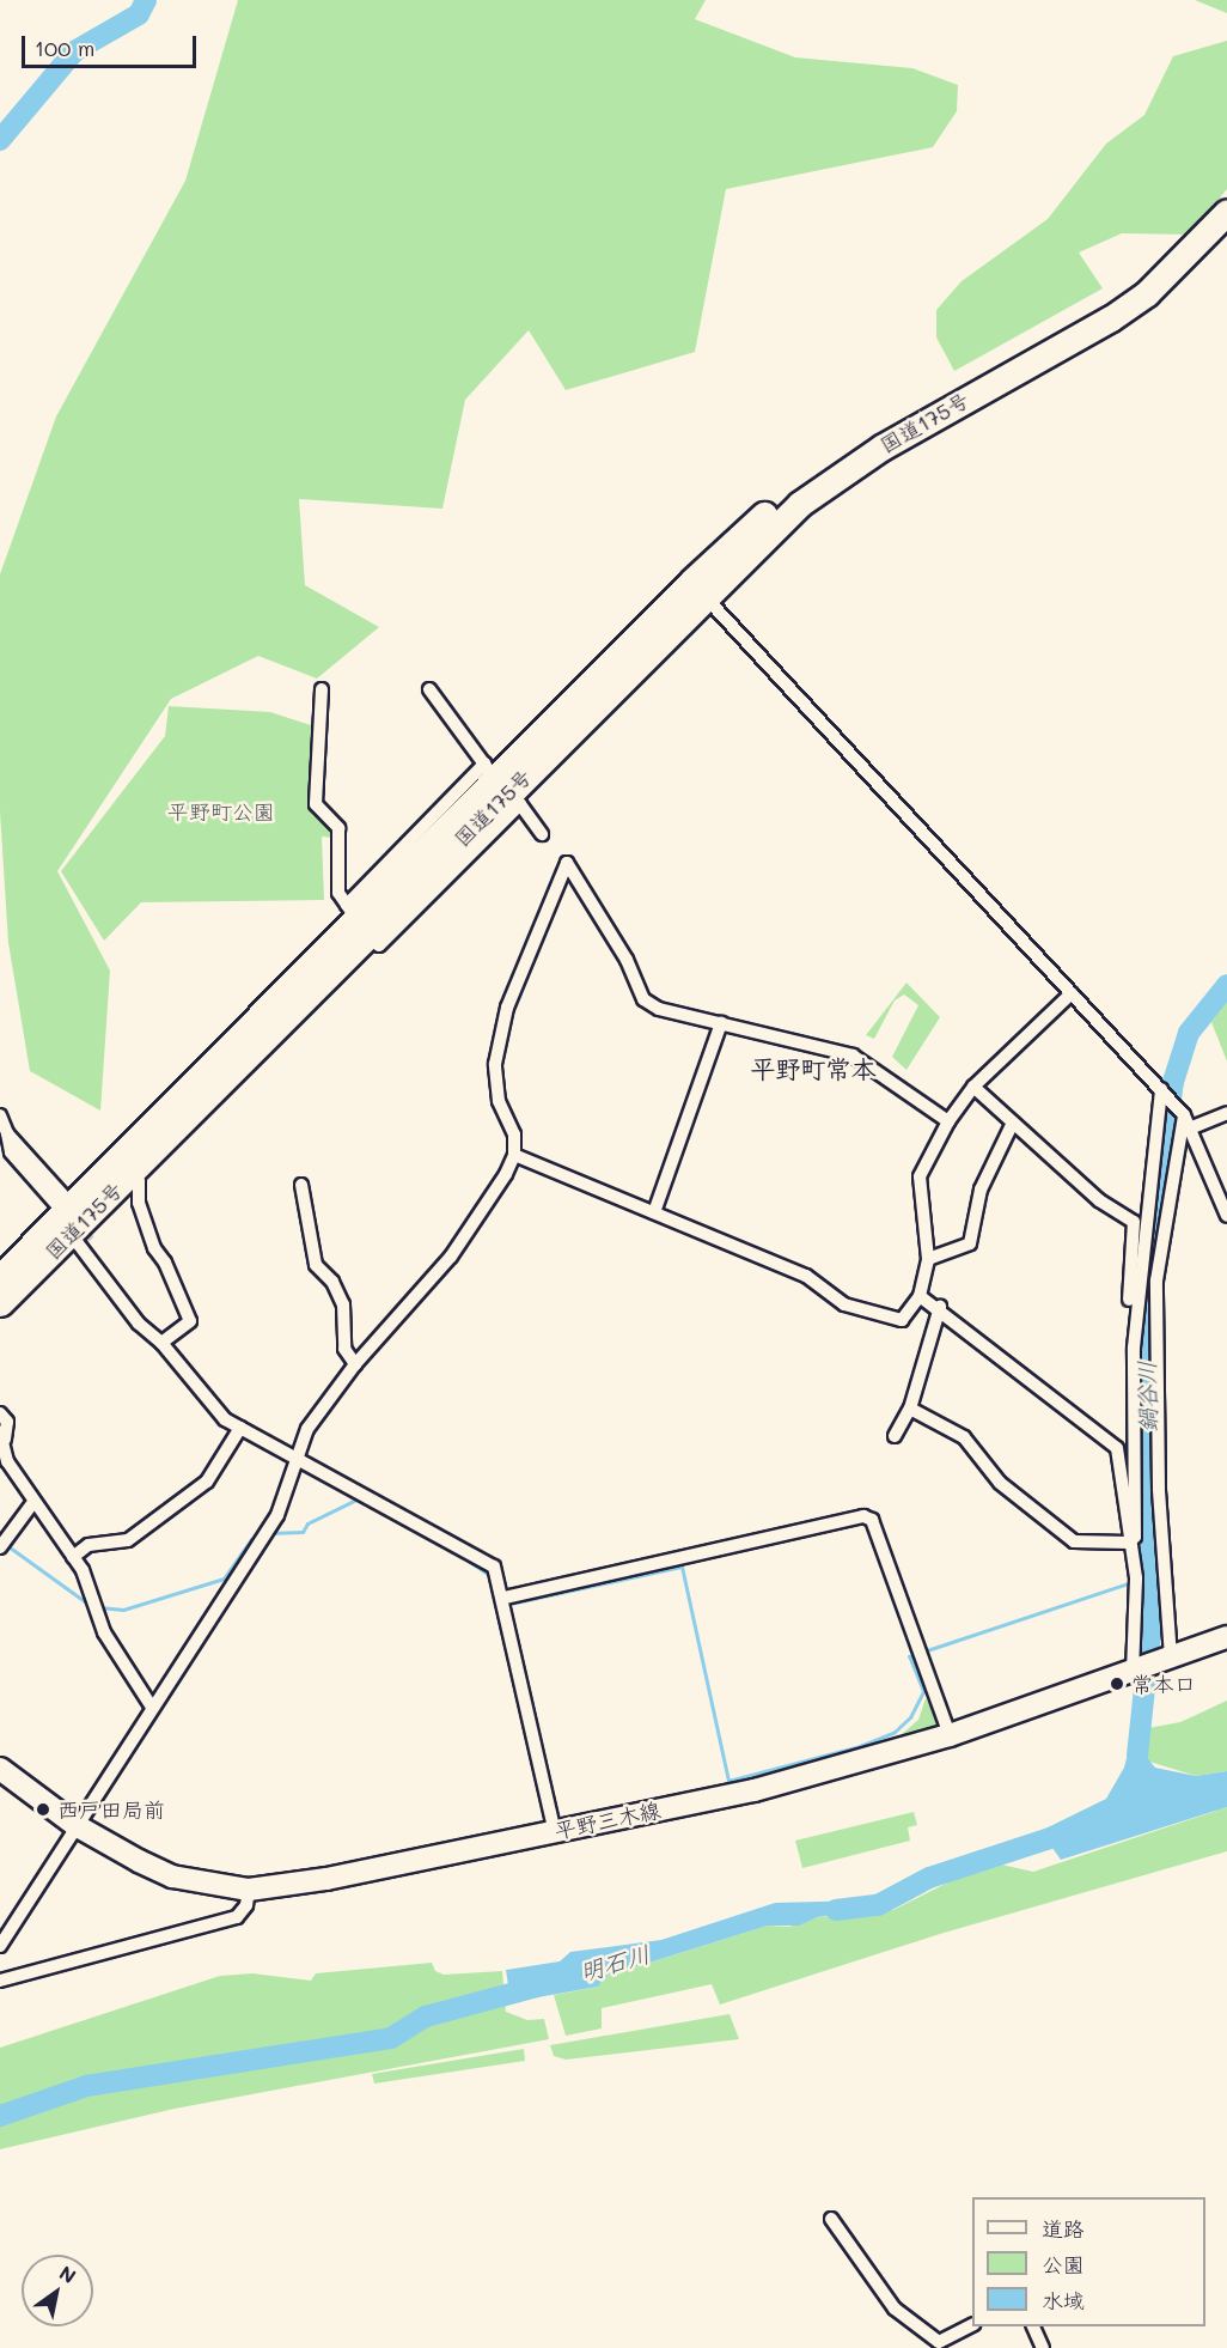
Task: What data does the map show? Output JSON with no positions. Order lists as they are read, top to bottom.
{
  "streets": {
    "highway": ["国道175号"],
    "main road": ["平野三木線"]
  },
  "districts": ["平野町常本"],
  "water": ["鍋谷川", "明石川"],
  "parks": ["平野町公園"],
  "places": ["常本口", "西戸田局前"],
  "legend": ["道路", "公園", "水域"],
  "scale_bar": "100 m",
  "north": "top right"
}
